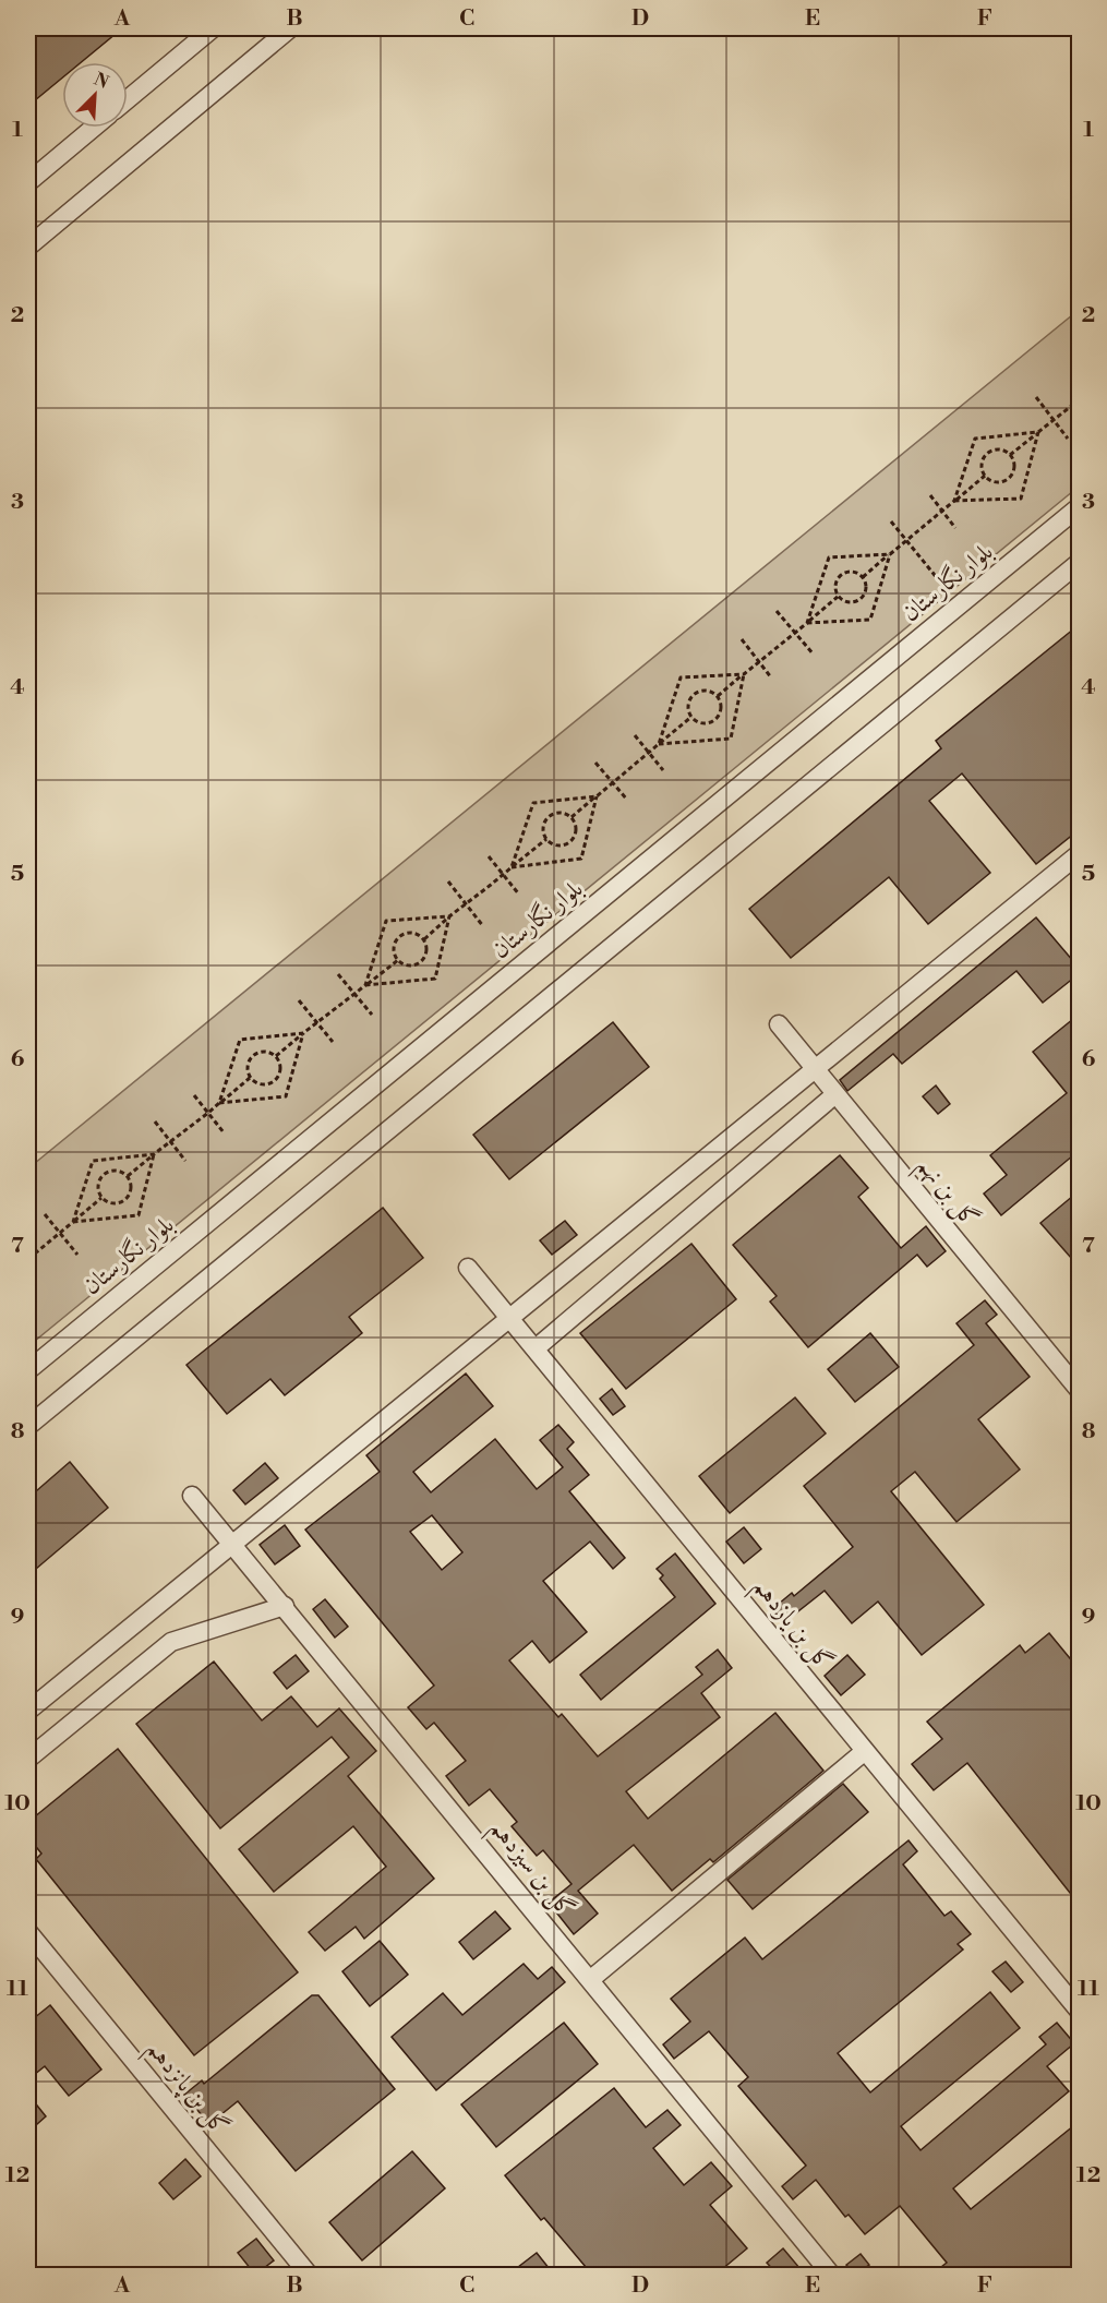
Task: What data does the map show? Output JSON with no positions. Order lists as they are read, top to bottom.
{
  "streets": {
    "street": [
      "بلوار نگارستان",
      "گل بن نهم",
      "گل بن یازدهم",
      "گل بن سیزدهم",
      "گل بن پانزدهم"
    ]
  },
  "north": "top right",
  "grid": {
    "columns": [
      "A",
      "B",
      "C",
      "D",
      "E",
      "F"
    ],
    "rows": [
      "1",
      "2",
      "3",
      "4",
      "5",
      "6",
      "7",
      "8",
      "9",
      "10",
      "11",
      "12"
    ]
  }
}
